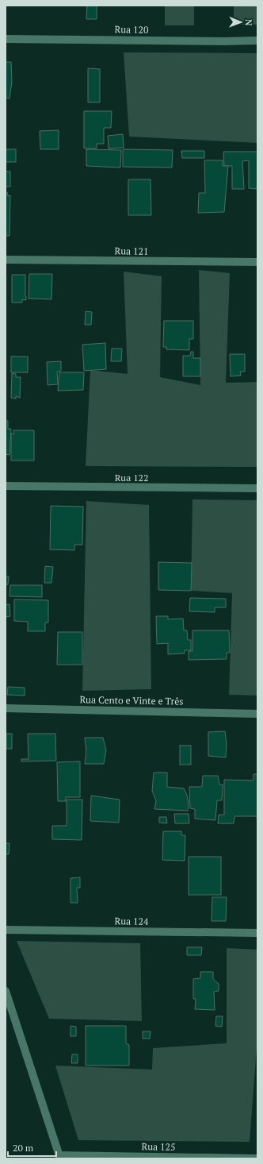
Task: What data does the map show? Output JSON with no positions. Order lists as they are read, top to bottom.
{
  "streets": {
    "street": [
      "Rua 120",
      "Rua 121",
      "Rua 122",
      "Rua Cento e Vinte e Três",
      "Rua 124",
      "Rua 125"
    ]
  },
  "scale_bar": "20 m",
  "north": "right"
}
